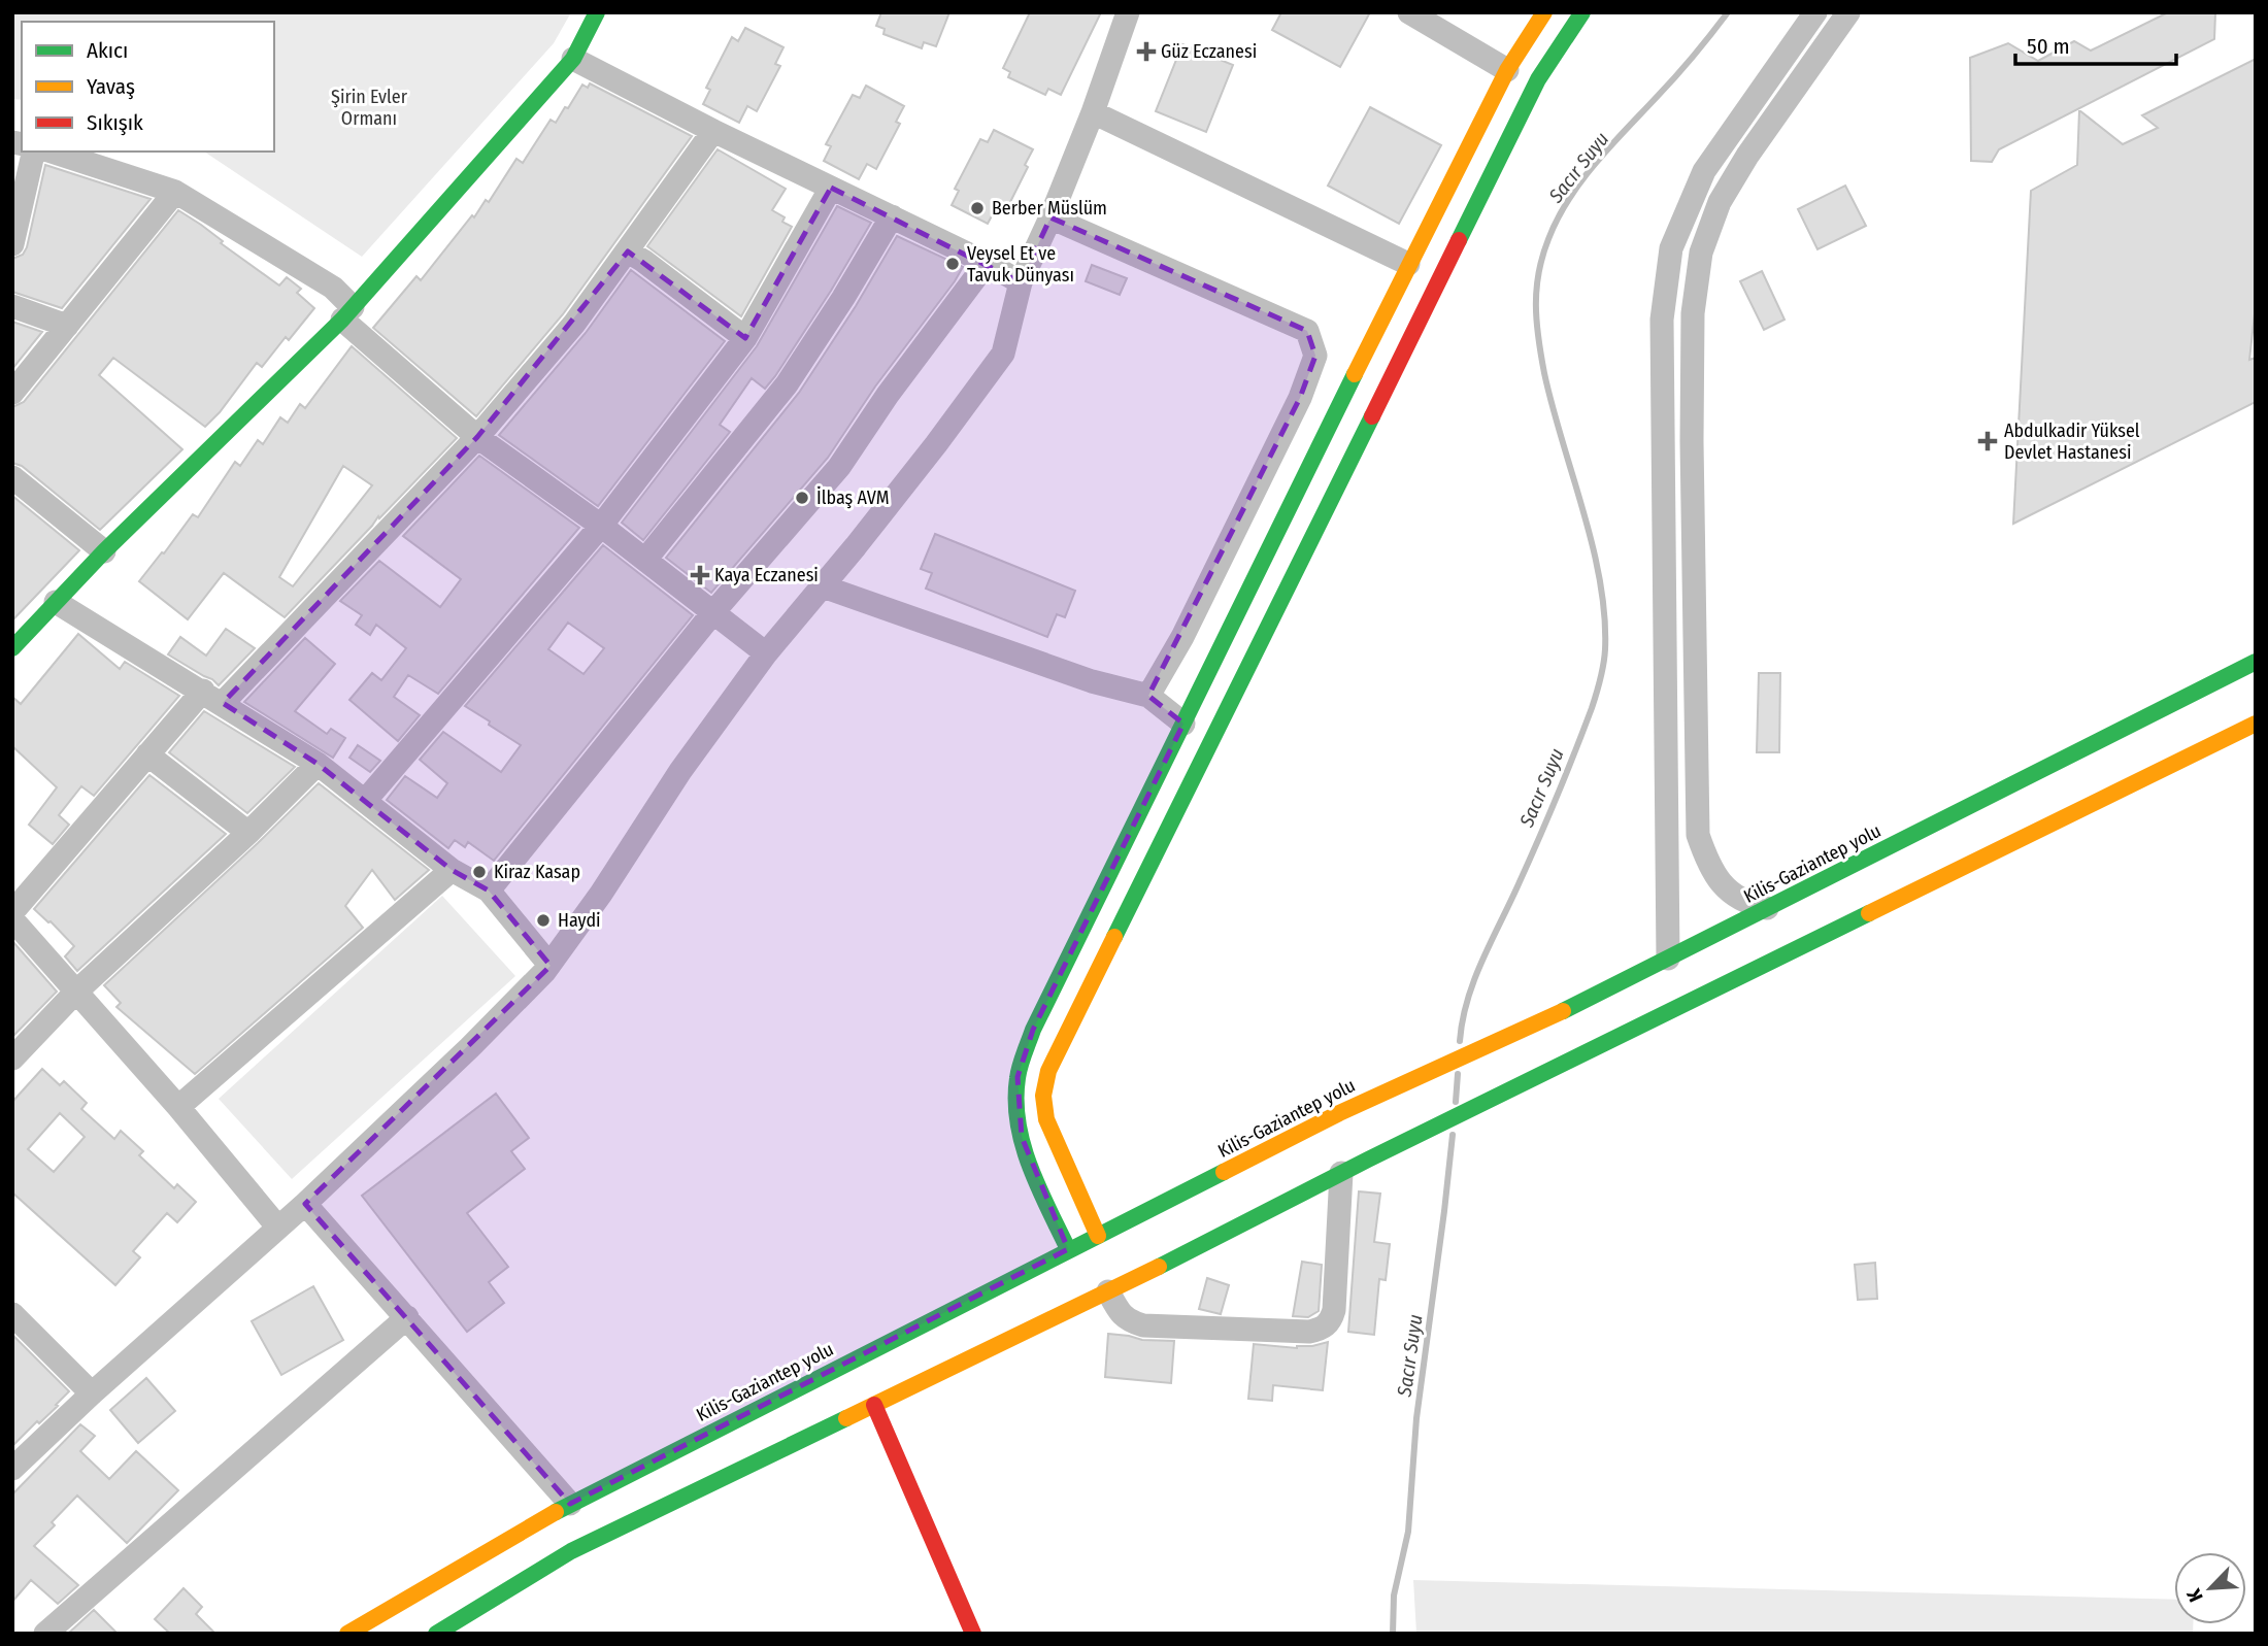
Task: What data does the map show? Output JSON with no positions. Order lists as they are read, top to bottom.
{
  "streets": {
    "main road": ["Kilis-Gaziantep yolu"]
  },
  "water": ["Sacır Suyu"],
  "parks": ["Şirin Evler Ormanı"],
  "places": {
    "health": ["Güz Eczanesi", "Abdulkadir Yüksel Devlet Hastanesi", "Kaya Eczanesi"],
    "other": [
      "Berber Müslüm",
      "Veysel Et ve Tavuk Dünyası",
      "İlbaş AVM",
      "Kiraz Kasap",
      "Haydi"
    ]
  },
  "legend": ["Akıcı", "Yavaş", "Sıkışık"],
  "scale_bar": "50 m",
  "north": "bottom left"
}
